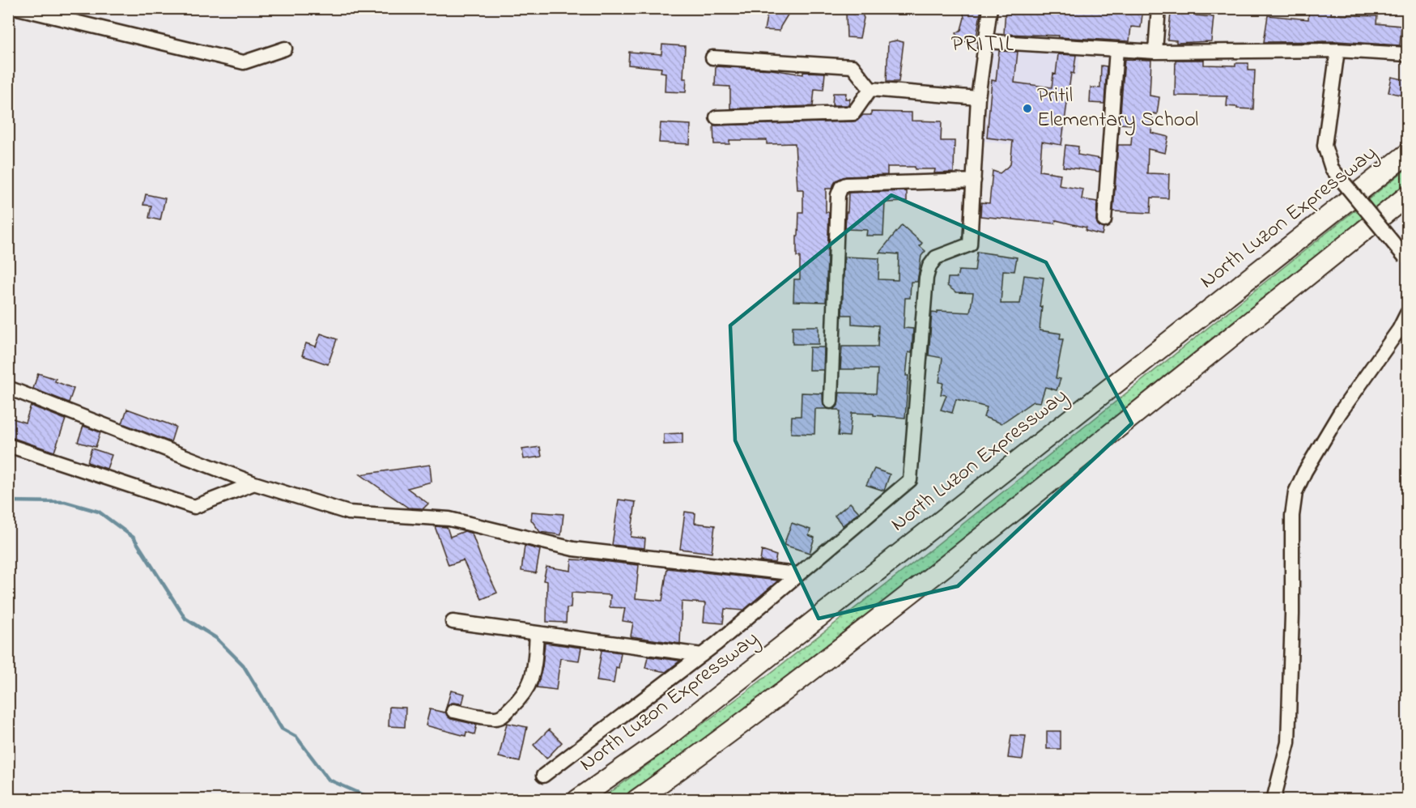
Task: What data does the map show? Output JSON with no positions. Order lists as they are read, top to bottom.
{
  "streets": {
    "highway": ["North Luzon Expressway"]
  },
  "districts": ["PRITIL"],
  "places": ["Pritil Elementary School"]
}
